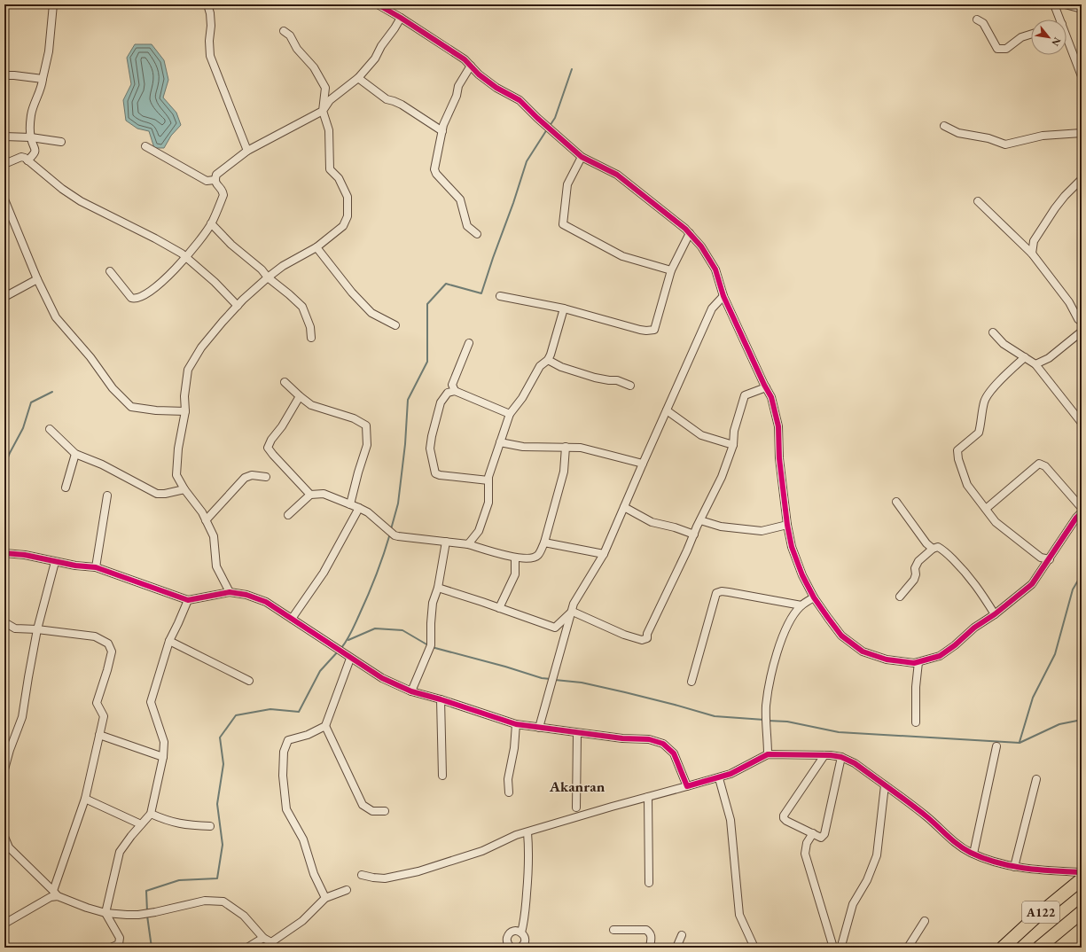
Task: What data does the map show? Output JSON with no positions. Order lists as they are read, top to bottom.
{
  "streets": {
    "highway": ["A122"]
  },
  "districts": ["Akanran"],
  "north": "bottom right"
}
